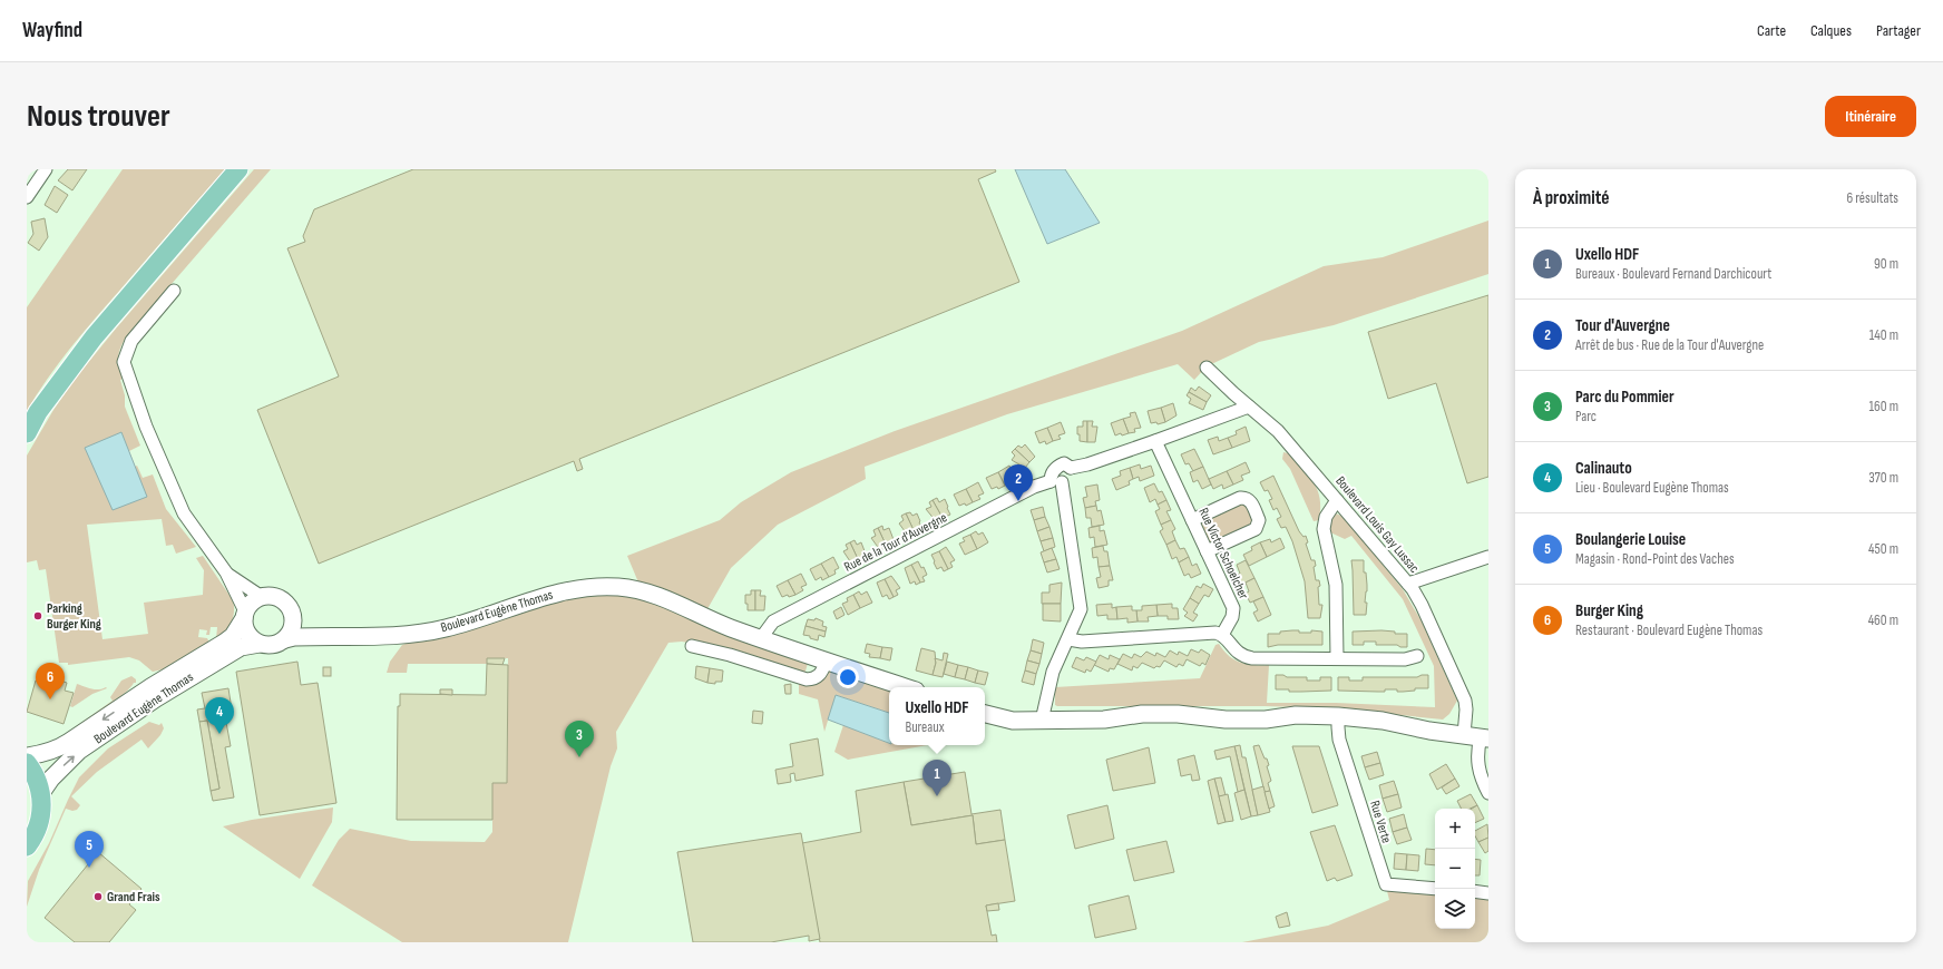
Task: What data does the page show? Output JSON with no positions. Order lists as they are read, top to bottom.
{
  "streets": {
    "main road": ["Boulevard Eugène Thomas"],
    "street": [
      "Boulevard Louis Gay Lussac",
      "Rue de la Tour d'Auvergne",
      "Rue Victor Schoelcher",
      "Rue Verte"
    ]
  },
  "crossings": [
    ["Rue de la Tour d'Auvergne", "Boulevard Eugène Thomas"]
  ],
  "places": ["Parking Burger King", "Grand Frais"],
  "page": {
    "header": "Wayfind",
    "nav": ["Carte", "Calques", "Partager"],
    "buttons": "Itinéraire",
    "title": "Nous trouver",
    "heading": ["À proximité", "6 résultats"],
    "list": [
      {
        "mark": "1",
        "name": "Uxello HDF",
        "note": "Bureaux · Boulevard Fernand Darchicourt",
        "value": "90 m"
      },
      {
        "mark": "2",
        "name": "Tour d'Auvergne",
        "note": "Arrêt de bus · Rue de la Tour d'Auvergne",
        "value": "140 m"
      },
      {
        "mark": "3",
        "name": "Parc du Pommier",
        "note": "Parc",
        "value": "160 m"
      },
      {
        "mark": "4",
        "name": "Calinauto",
        "note": "Lieu · Boulevard Eugène Thomas",
        "value": "370 m"
      },
      {
        "mark": "5",
        "name": "Boulangerie Louise",
        "note": "Magasin · Rond-Point des Vaches",
        "value": "450 m"
      },
      {
        "mark": "6",
        "name": "Burger King",
        "note": "Restaurant · Boulevard Eugène Thomas",
        "value": "460 m"
      }
    ],
    "pins": [
      "2",
      "6",
      "4",
      "3",
      "1",
      "5"
    ],
    "popup": ["Uxello HDF", "Bureaux"],
    "map_buttons": ["+", "−"]
  }
}
